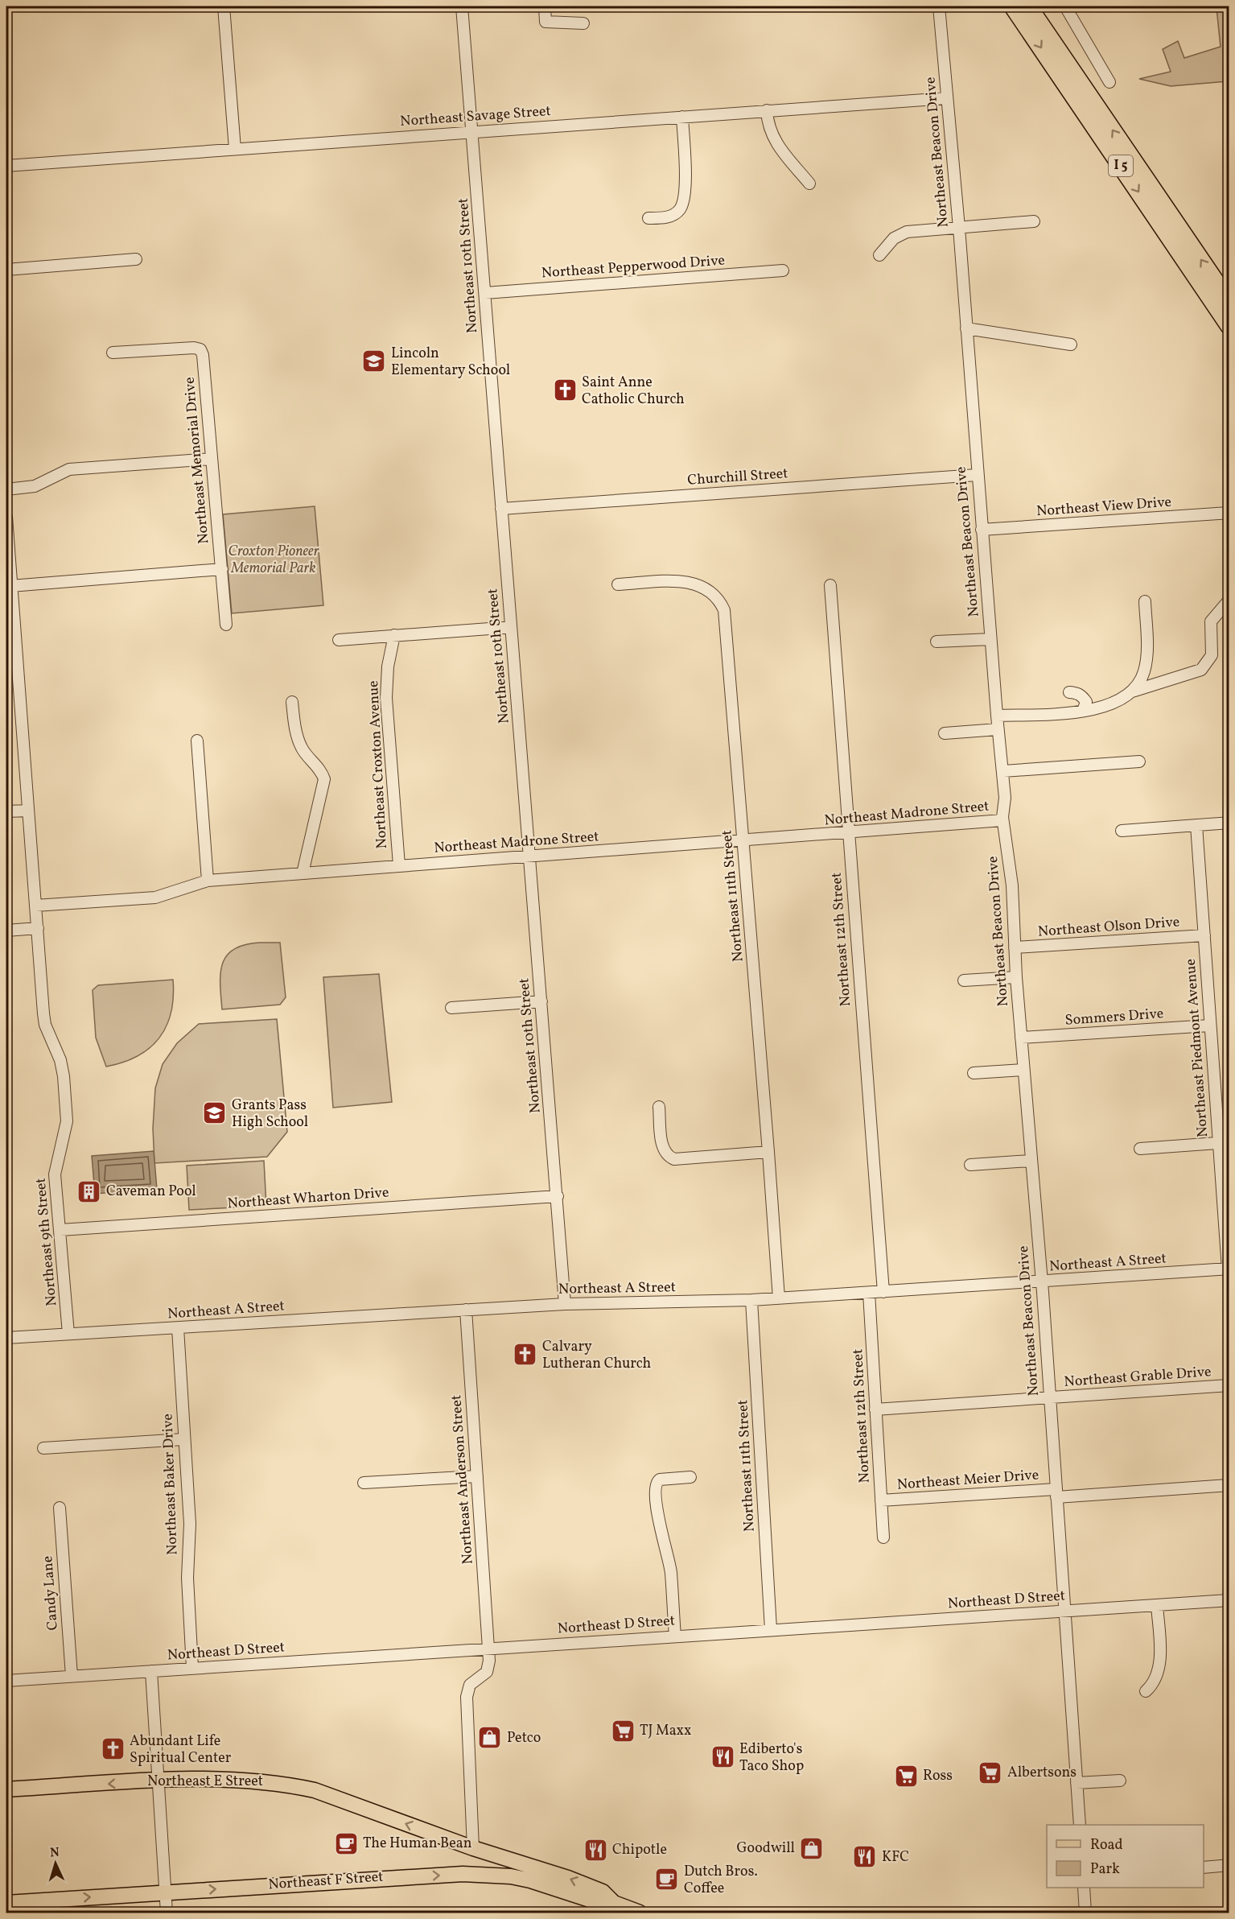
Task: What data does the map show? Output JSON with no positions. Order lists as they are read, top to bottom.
{
  "streets": {
    "highway": ["I 5"],
    "main road": ["Northeast E Street", "Northeast F Street"],
    "street": [
      "Northeast Savage Street",
      "Northeast Beacon Drive",
      "Northeast 10th Street",
      "Northeast Pepperwood Drive",
      "Northeast Memorial Drive",
      "Churchill Street",
      "Northeast View Drive",
      "Northeast Croxton Avenue",
      "Northeast Madrone Street",
      "Northeast 11th Street",
      "Northeast Olson Drive",
      "Northeast 12th Street",
      "Sommers Drive",
      "Northeast Piedmont Avenue",
      "Northeast Wharton Drive",
      "Northeast 9th Street",
      "Northeast A Street",
      "Northeast Grable Drive",
      "Northeast Anderson Street",
      "Northeast Meier Drive",
      "Northeast Baker Drive",
      "Candy Lane",
      "Northeast D Street"
    ]
  },
  "crossings": [
    ["Northeast Savage Street", "Northeast Beacon Drive"],
    ["Northeast Savage Street", "Northeast 10th Street"],
    ["Northeast Beacon Drive", "Churchill Street"],
    ["Northeast Beacon Drive", "Northeast View Drive"],
    ["Northeast Beacon Drive", "Northeast Madrone Street"],
    ["Northeast Beacon Drive", "Northeast Olson Drive"],
    ["Northeast Beacon Drive", "Sommers Drive"],
    ["Northeast Beacon Drive", "Northeast A Street"],
    ["Northeast Beacon Drive", "Northeast Grable Drive"],
    ["Northeast Beacon Drive", "Northeast Meier Drive"],
    ["Northeast Beacon Drive", "Northeast D Street"],
    ["Northeast 10th Street", "Northeast Pepperwood Drive"],
    ["Northeast 10th Street", "Churchill Street"],
    ["Northeast 10th Street", "Northeast Madrone Street"],
    ["Northeast 10th Street", "Northeast Wharton Drive"],
    ["Northeast 10th Street", "Northeast A Street"],
    ["Northeast Croxton Avenue", "Northeast Madrone Street"],
    ["Northeast Madrone Street", "Northeast 11th Street"],
    ["Northeast Madrone Street", "Northeast 12th Street"],
    ["Northeast Madrone Street", "Northeast 9th Street"],
    ["Northeast 11th Street", "Northeast A Street"],
    ["Northeast 11th Street", "Northeast D Street"],
    ["Northeast Olson Drive", "Northeast Piedmont Avenue"],
    ["Northeast 12th Street", "Northeast A Street"],
    ["Northeast 12th Street", "Northeast Grable Drive"],
    ["Northeast 12th Street", "Northeast Meier Drive"],
    ["Sommers Drive", "Northeast Piedmont Avenue"],
    ["Northeast Piedmont Avenue", "Northeast A Street"],
    ["Northeast Wharton Drive", "Northeast 9th Street"],
    ["Northeast 9th Street", "Northeast A Street"],
    ["Northeast A Street", "Northeast Anderson Street"],
    ["Northeast A Street", "Northeast Baker Drive"],
    ["Northeast Anderson Street", "Northeast D Street"],
    ["Northeast Anderson Street", "Northeast E Street"],
    ["Northeast Baker Drive", "Northeast D Street"],
    ["Candy Lane", "Northeast D Street"],
    ["Northeast E Street", "Northeast F Street"]
  ],
  "one_way": ["Northeast E Street", "Northeast F Street"],
  "parks": ["Croxton Pioneer Memorial Park"],
  "places": {
    "school or university": ["Lincoln Elementary School", "Grants Pass High School"],
    "church": ["Saint Anne Catholic Church", "Calvary Lutheran Church", "Abundant Life Spiritual Center"],
    "building": ["Caveman Pool"],
    "supermarket": ["TJ Maxx", "Albertsons", "Ross"],
    "shop": ["Petco", "Goodwill"],
    "restaurant": ["Ediberto's Taco Shop", "Chipotle", "KFC"],
    "cafe": ["The Human Bean", "Dutch Bros. Coffee"]
  },
  "legend": ["Road", "Park"],
  "north": "top"
}
